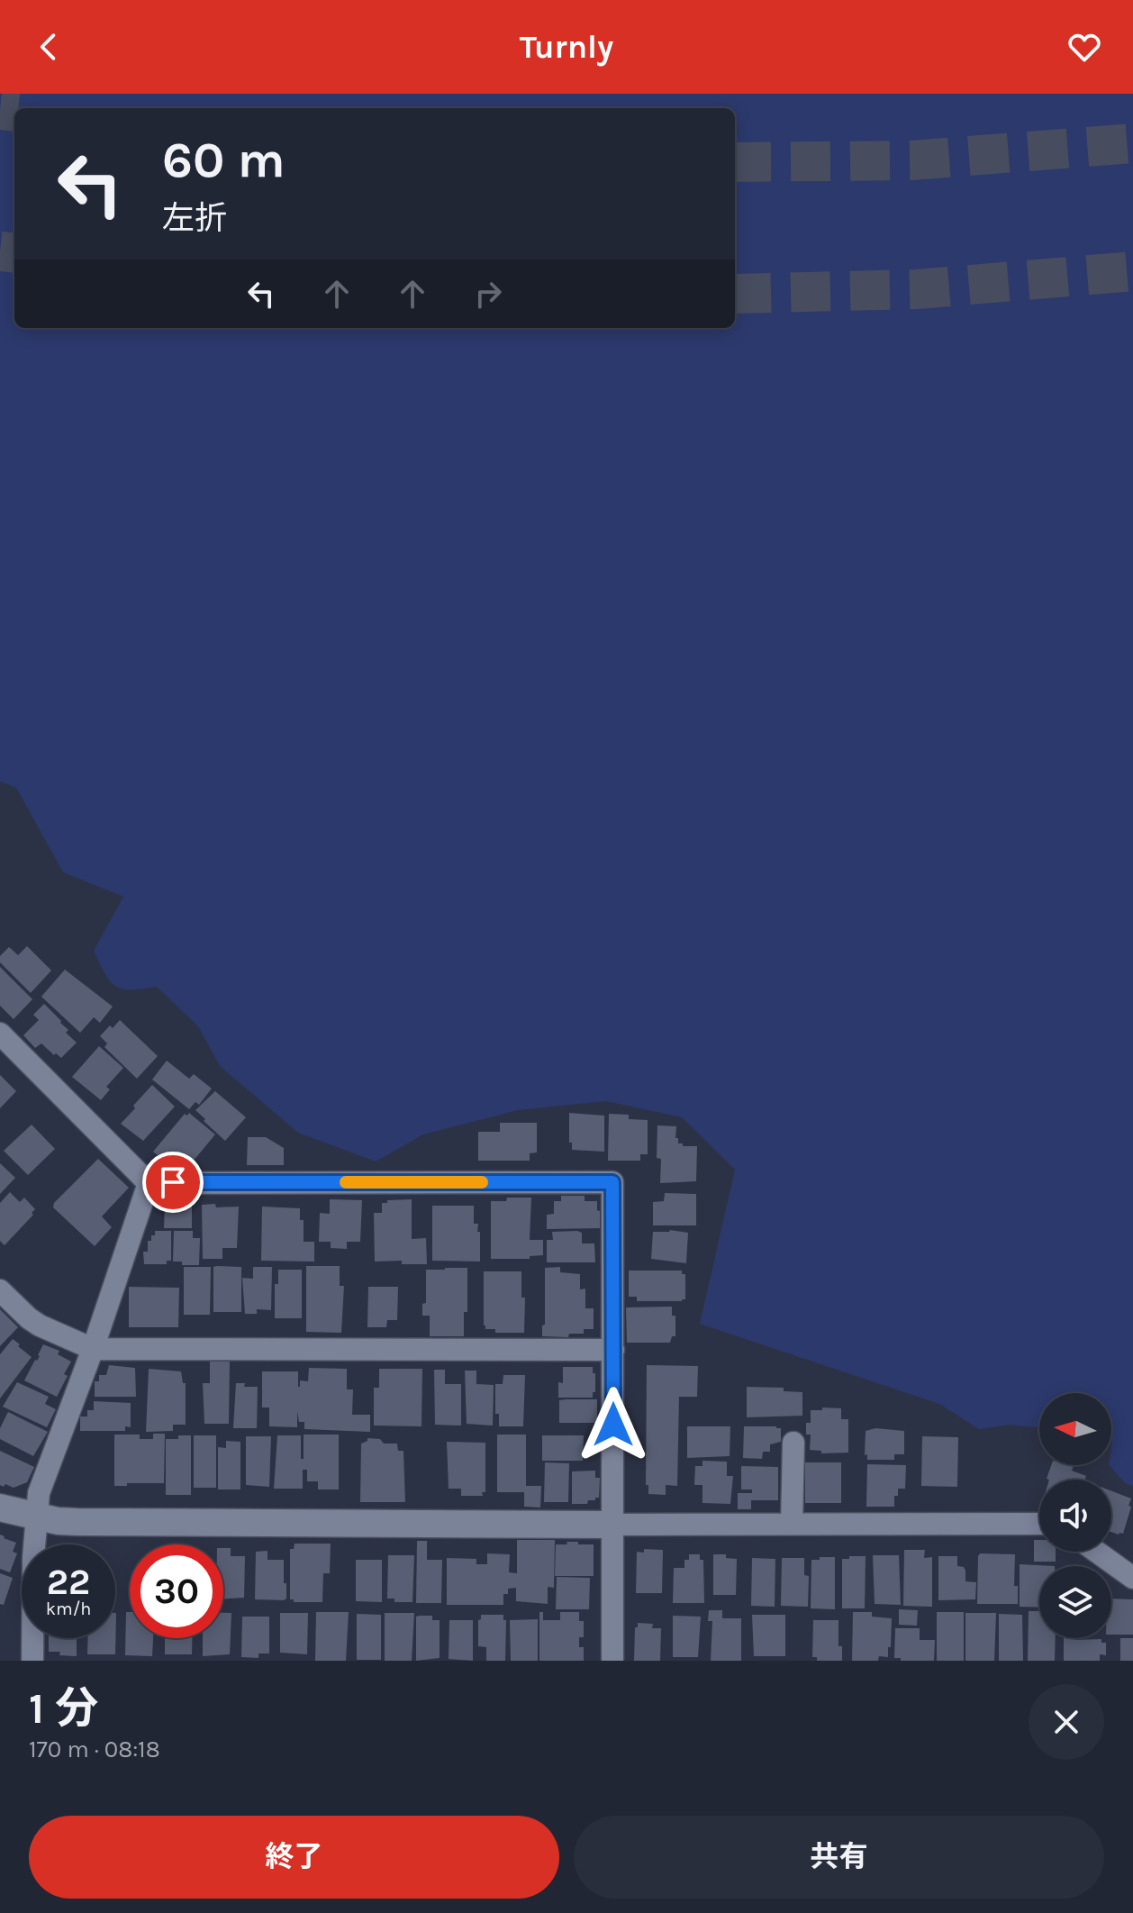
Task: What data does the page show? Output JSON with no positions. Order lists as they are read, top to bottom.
{
  "north": "left",
  "page": {
    "header": "Turnly",
    "turn": ["60 m", "左折"],
    "speed": "22 km/h",
    "limit": "30",
    "heading": ["1 分", "170 m · 08:18"],
    "buttons": ["終了", "共有"]
  }
}
